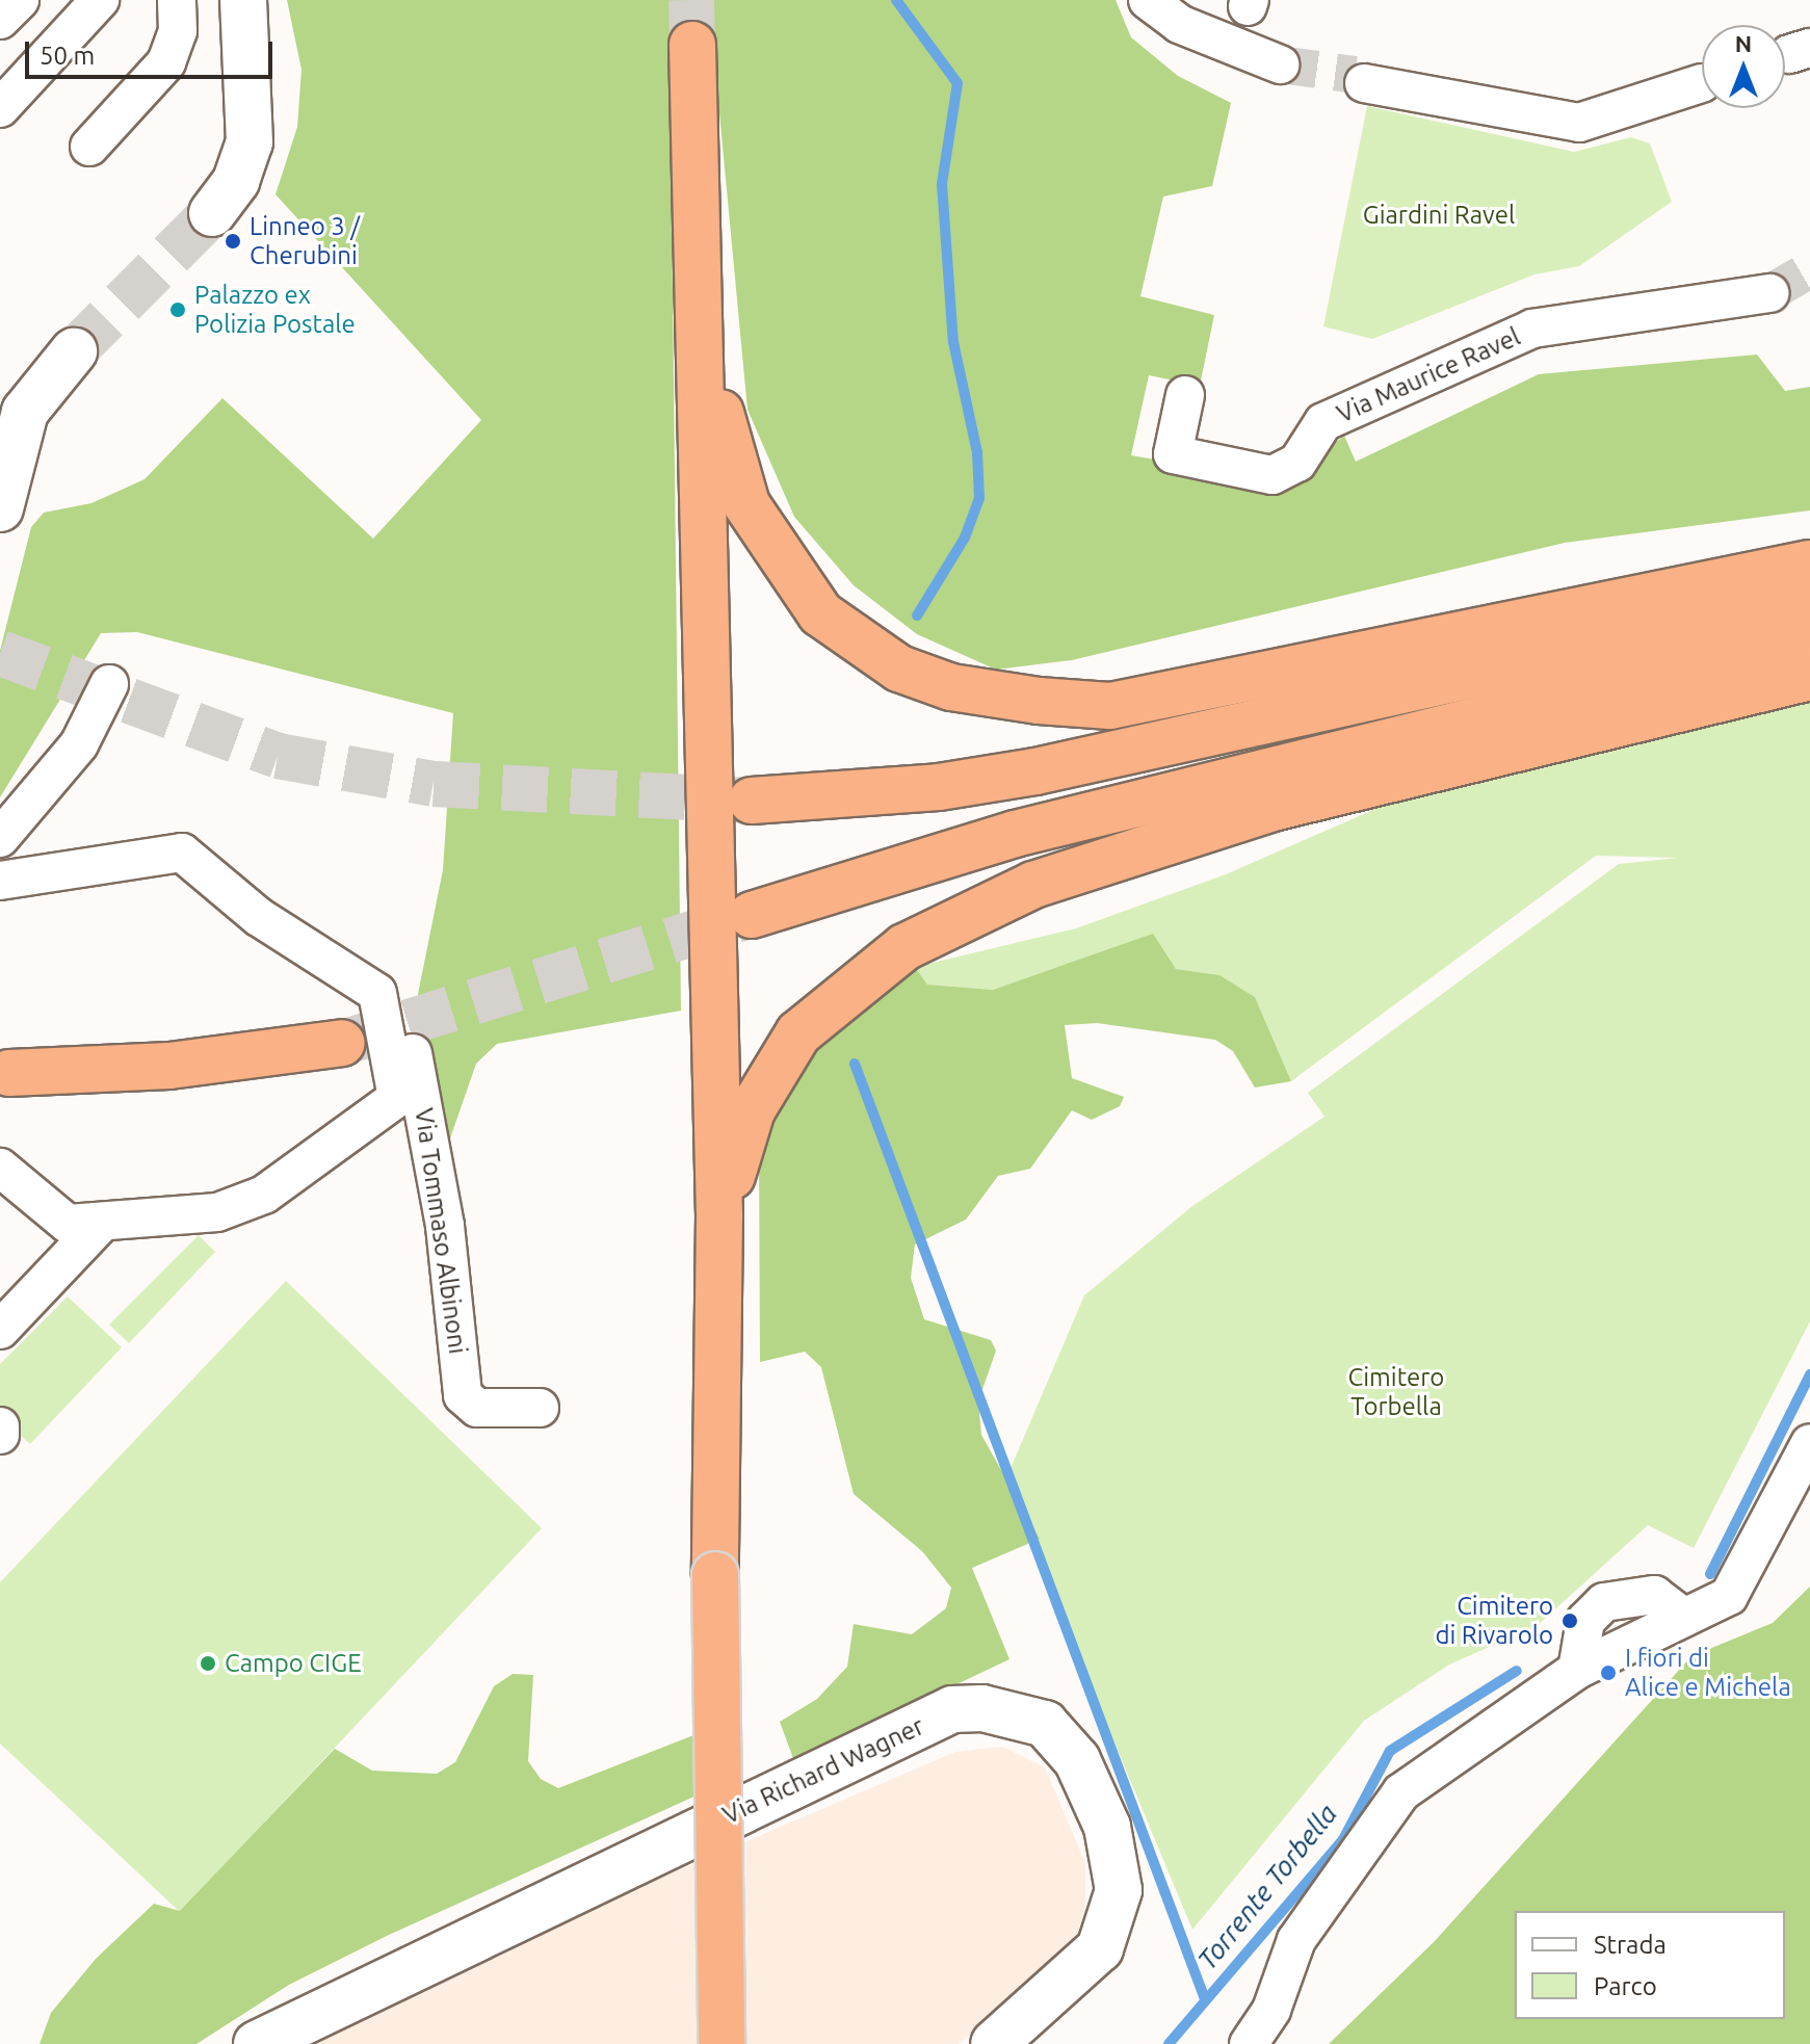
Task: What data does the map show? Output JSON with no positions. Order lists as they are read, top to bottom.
{
  "streets": {
    "street": ["Via Maurice Ravel", "Via Tommaso Albinoni", "Via Richard Wagner"]
  },
  "water": ["Torrente Torbella"],
  "parks": ["Giardini Ravel", "Cimitero Torbella"],
  "places": [
    "Linneo 3 / Cherubini",
    "Palazzo ex Polizia Postale",
    "Cimitero di Rivarolo",
    "Campo CIGE",
    "I fiori di Alice e Michela"
  ],
  "legend": ["Strada", "Parco"],
  "scale_bar": "50 m",
  "north": "top"
}
